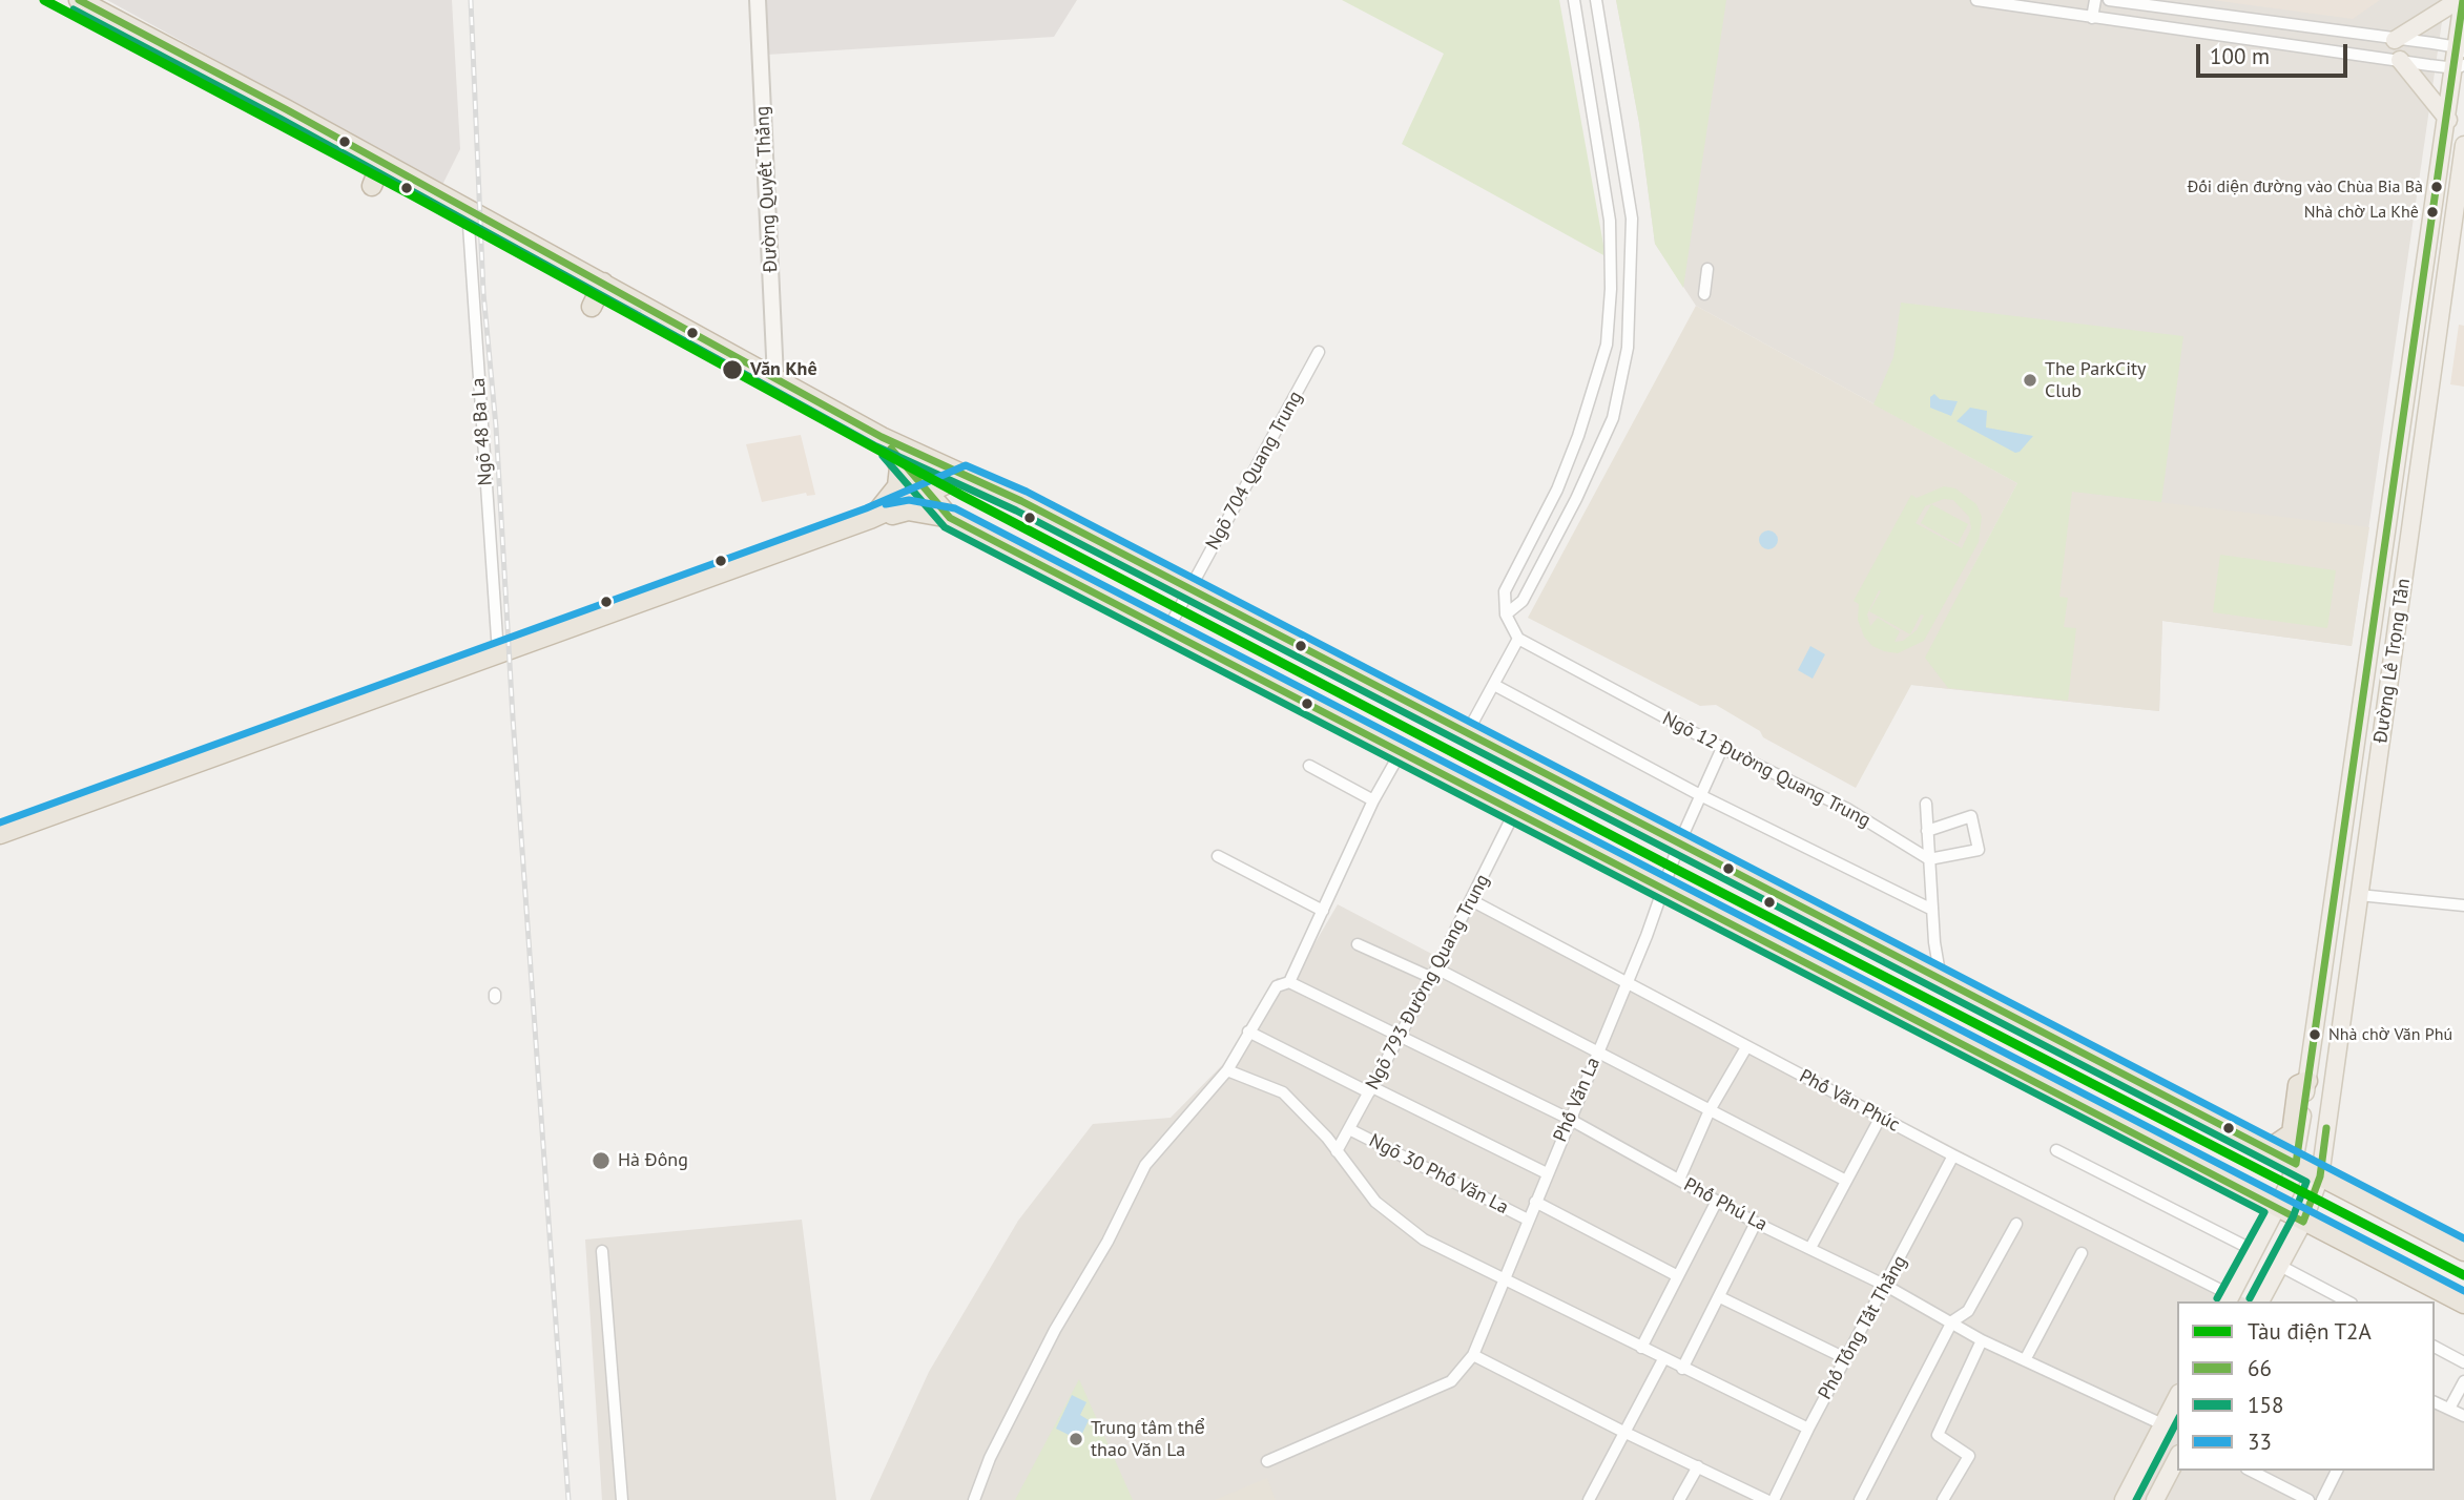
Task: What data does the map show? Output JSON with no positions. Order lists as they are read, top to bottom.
{
  "streets": {
    "main road": ["Đường Lê Trọng Tấn"],
    "street": [
      "Đường Quyết Thắng",
      "Ngõ 48 Ba La",
      "Ngõ 704 Quang Trung",
      "Ngõ 12 Đường Quang Trung",
      "Ngõ 793 Đường Quang Trung",
      "Phố Văn La",
      "Phố Văn Phúc",
      "Ngõ 30 Phố Văn La",
      "Phố Phú La",
      "Phố Tống Tất Thắng"
    ]
  },
  "crossings": [
    ["Đường Lê Trọng Tấn", "Phố Văn Phúc"],
    ["Ngõ 12 Đường Quang Trung", "Phố Văn La"],
    ["Ngõ 793 Đường Quang Trung", "Phố Văn Phúc"],
    ["Ngõ 793 Đường Quang Trung", "Ngõ 30 Phố Văn La"],
    ["Ngõ 793 Đường Quang Trung", "Phố Phú La"],
    ["Phố Văn La", "Phố Văn Phúc"],
    ["Phố Văn La", "Ngõ 30 Phố Văn La"],
    ["Phố Văn La", "Phố Phú La"],
    ["Phố Văn Phúc", "Phố Tống Tất Thắng"],
    ["Phố Phú La", "Phố Tống Tất Thắng"]
  ],
  "places": [
    "Đối diện đường vào Chùa Bia Bà",
    "Nhà chờ La Khê",
    "Văn Khê",
    "The ParkCity Club",
    "Nhà chờ Văn Phú",
    "Hà Đông",
    "Trung tâm thể thao Văn La"
  ],
  "lines": [
    "metro line T2A",
    "transit line 66",
    "transit line 158",
    "transit line 33"
  ],
  "legend": [
    "Tàu điện T2A",
    "66",
    "158",
    "33"
  ],
  "scale_bar": "100 m"
}
